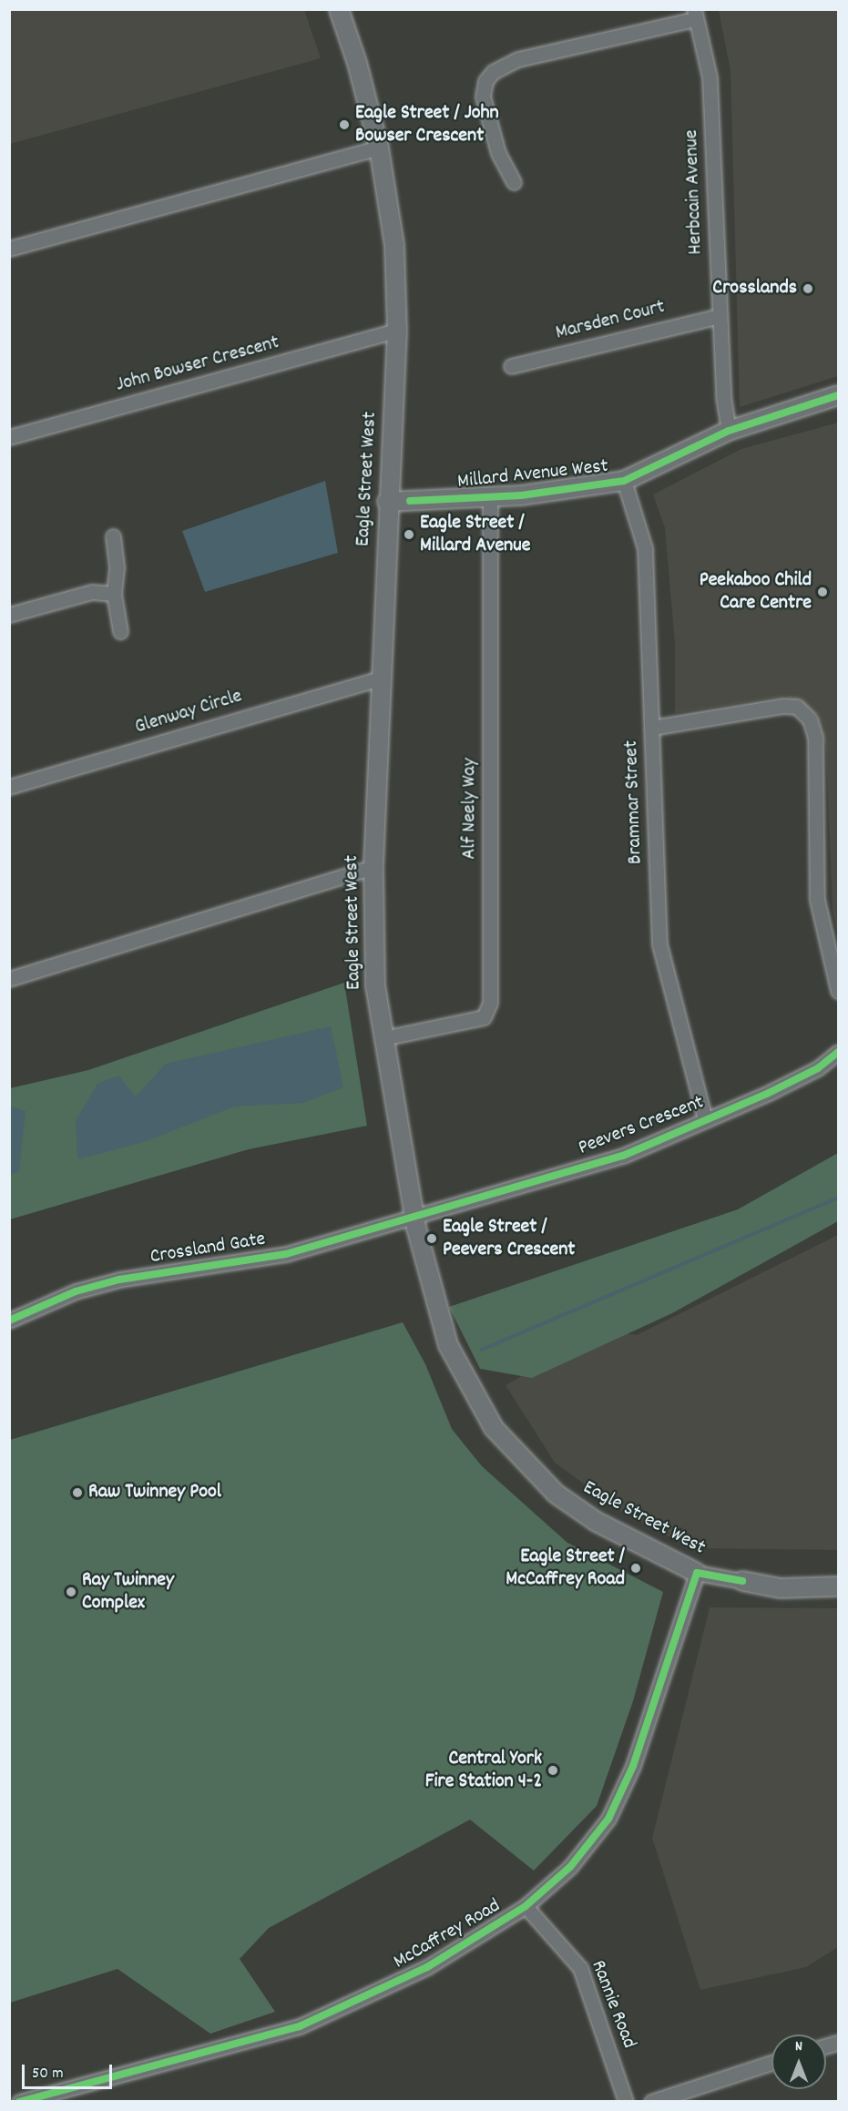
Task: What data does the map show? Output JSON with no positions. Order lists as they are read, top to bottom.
{
  "streets": {
    "main road": ["Millard Avenue West", "Eagle Street West"],
    "street": [
      "Herbcain Avenue",
      "Marsden Court",
      "John Bowser Crescent",
      "Glenway Circle",
      "Brammar Street",
      "Alf Neely Way",
      "Peevers Crescent",
      "Crossland Gate",
      "McCaffrey Road",
      "Rannie Road"
    ]
  },
  "crossings": [
    ["Herbcain Avenue", "Marsden Court"],
    ["Herbcain Avenue", "Millard Avenue West"],
    ["John Bowser Crescent", "Eagle Street West"],
    ["Millard Avenue West", "Eagle Street West"],
    ["Millard Avenue West", "Brammar Street"],
    ["Millard Avenue West", "Alf Neely Way"],
    ["Eagle Street West", "Glenway Circle"],
    ["Eagle Street West", "Alf Neely Way"],
    ["Eagle Street West", "Peevers Crescent"],
    ["Eagle Street West", "Crossland Gate"],
    ["Eagle Street West", "McCaffrey Road"],
    ["Brammar Street", "Peevers Crescent"],
    ["Peevers Crescent", "Crossland Gate"],
    ["McCaffrey Road", "Rannie Road"]
  ],
  "places": [
    "Eagle Street / John Bowser Crescent",
    "Crosslands",
    "Eagle Street / Millard Avenue",
    "Peekaboo Child Care Centre",
    "Eagle Street / Peevers Crescent",
    "Raw Twinney Pool",
    "Eagle Street / McCaffrey Road",
    "Ray Twinney Complex",
    "Central York Fire Station 4-2"
  ],
  "scale_bar": "50 m",
  "north": "top"
}
